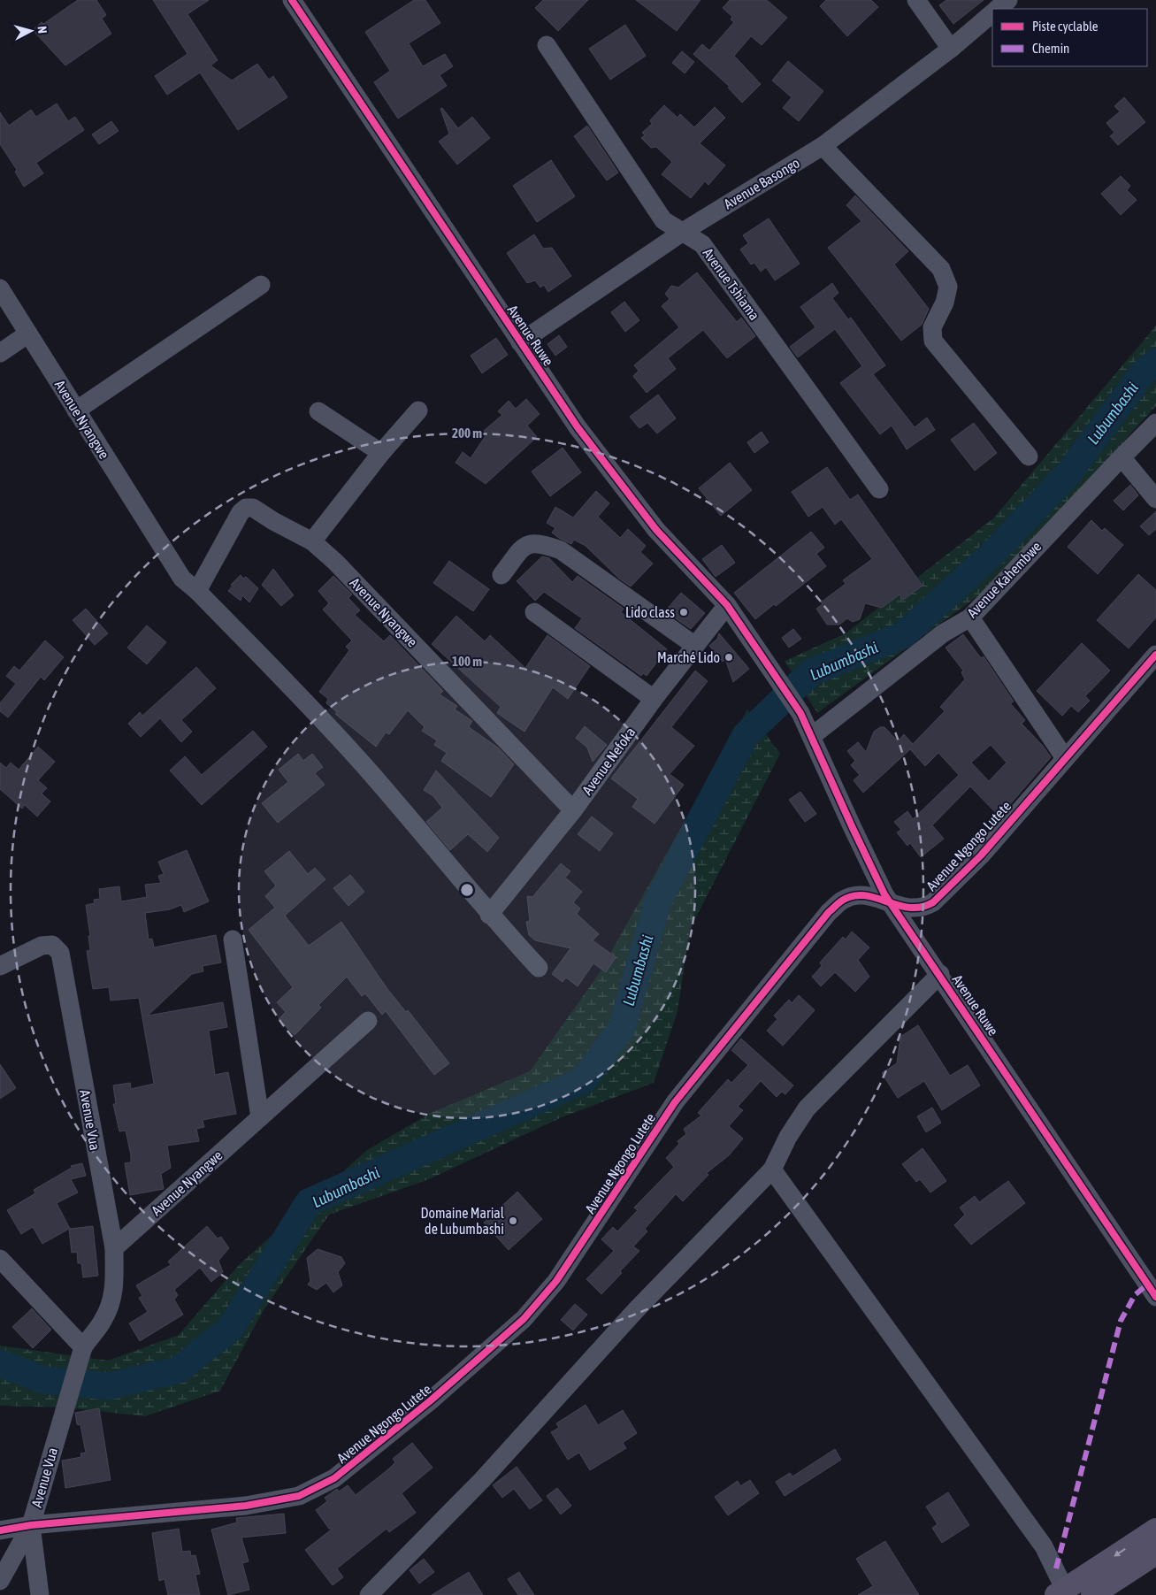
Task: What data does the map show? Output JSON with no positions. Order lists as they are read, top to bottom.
{
  "streets": {
    "street": [
      "Avenue Basongo",
      "Avenue Tshiama",
      "Avenue Ruwe",
      "Avenue Nyangwe",
      "Avenue Kahembwe",
      "Avenue Nefoka",
      "Avenue Ngongo Lutete",
      "Avenue Vua"
    ]
  },
  "crossings": [
    ["Avenue Basongo", "Avenue Tshiama"],
    ["Avenue Basongo", "Avenue Ruwe"],
    ["Avenue Ruwe", "Avenue Kahembwe"],
    ["Avenue Ruwe", "Avenue Nefoka"],
    ["Avenue Ruwe", "Avenue Ngongo Lutete"],
    ["Avenue Nyangwe", "Avenue Nefoka"],
    ["Avenue Nyangwe", "Avenue Vua"],
    ["Avenue Ngongo Lutete", "Avenue Vua"]
  ],
  "water": ["Lubumbashi"],
  "places": ["Lido class", "Marché Lido", "Domaine Marial de Lubumbashi"],
  "legend": ["Piste cyclable", "Chemin"],
  "north": "right",
  "rings": ["200 m", "100 m"]
}
